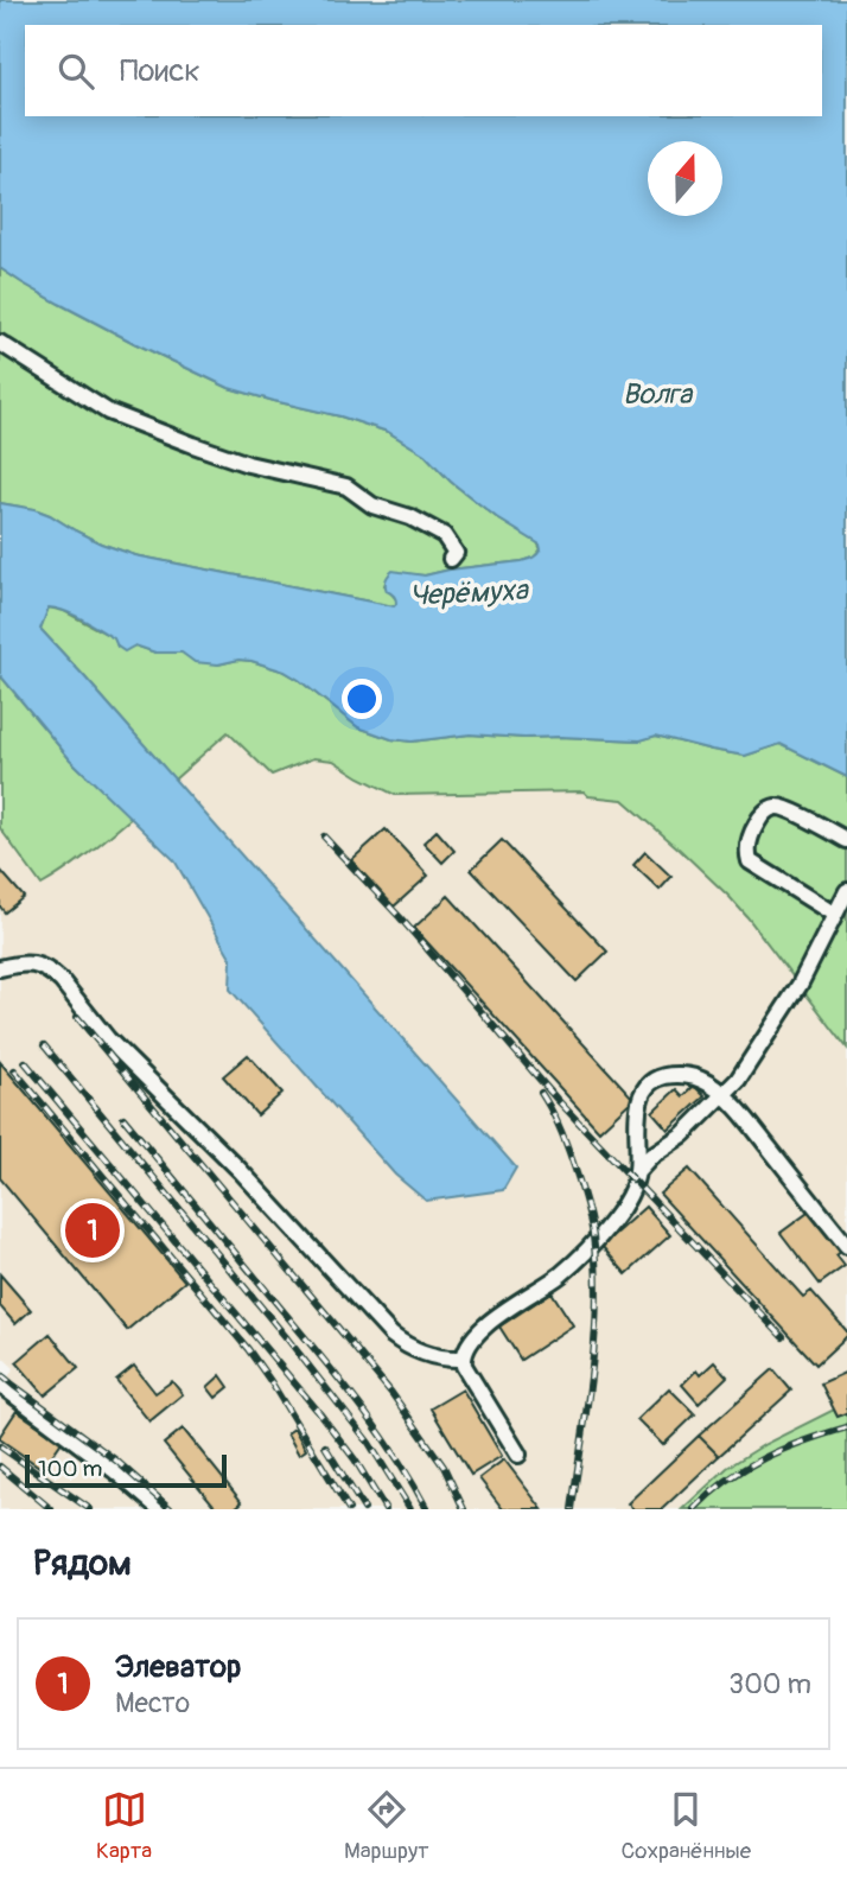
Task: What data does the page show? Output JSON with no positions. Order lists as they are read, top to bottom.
{
  "water": ["Волга", "Черёмуха"],
  "scale_bar": "100 m",
  "north": "top",
  "page": {
    "search": "Поиск",
    "pins": "1",
    "scale": "100 m",
    "heading": "Рядом",
    "list": [
      {
        "mark": "1",
        "name": "Элеватор",
        "note": "Место",
        "value": "300 m"
      }
    ],
    "nav": ["Карта", "Маршрут", "Сохранённые"]
  }
}
